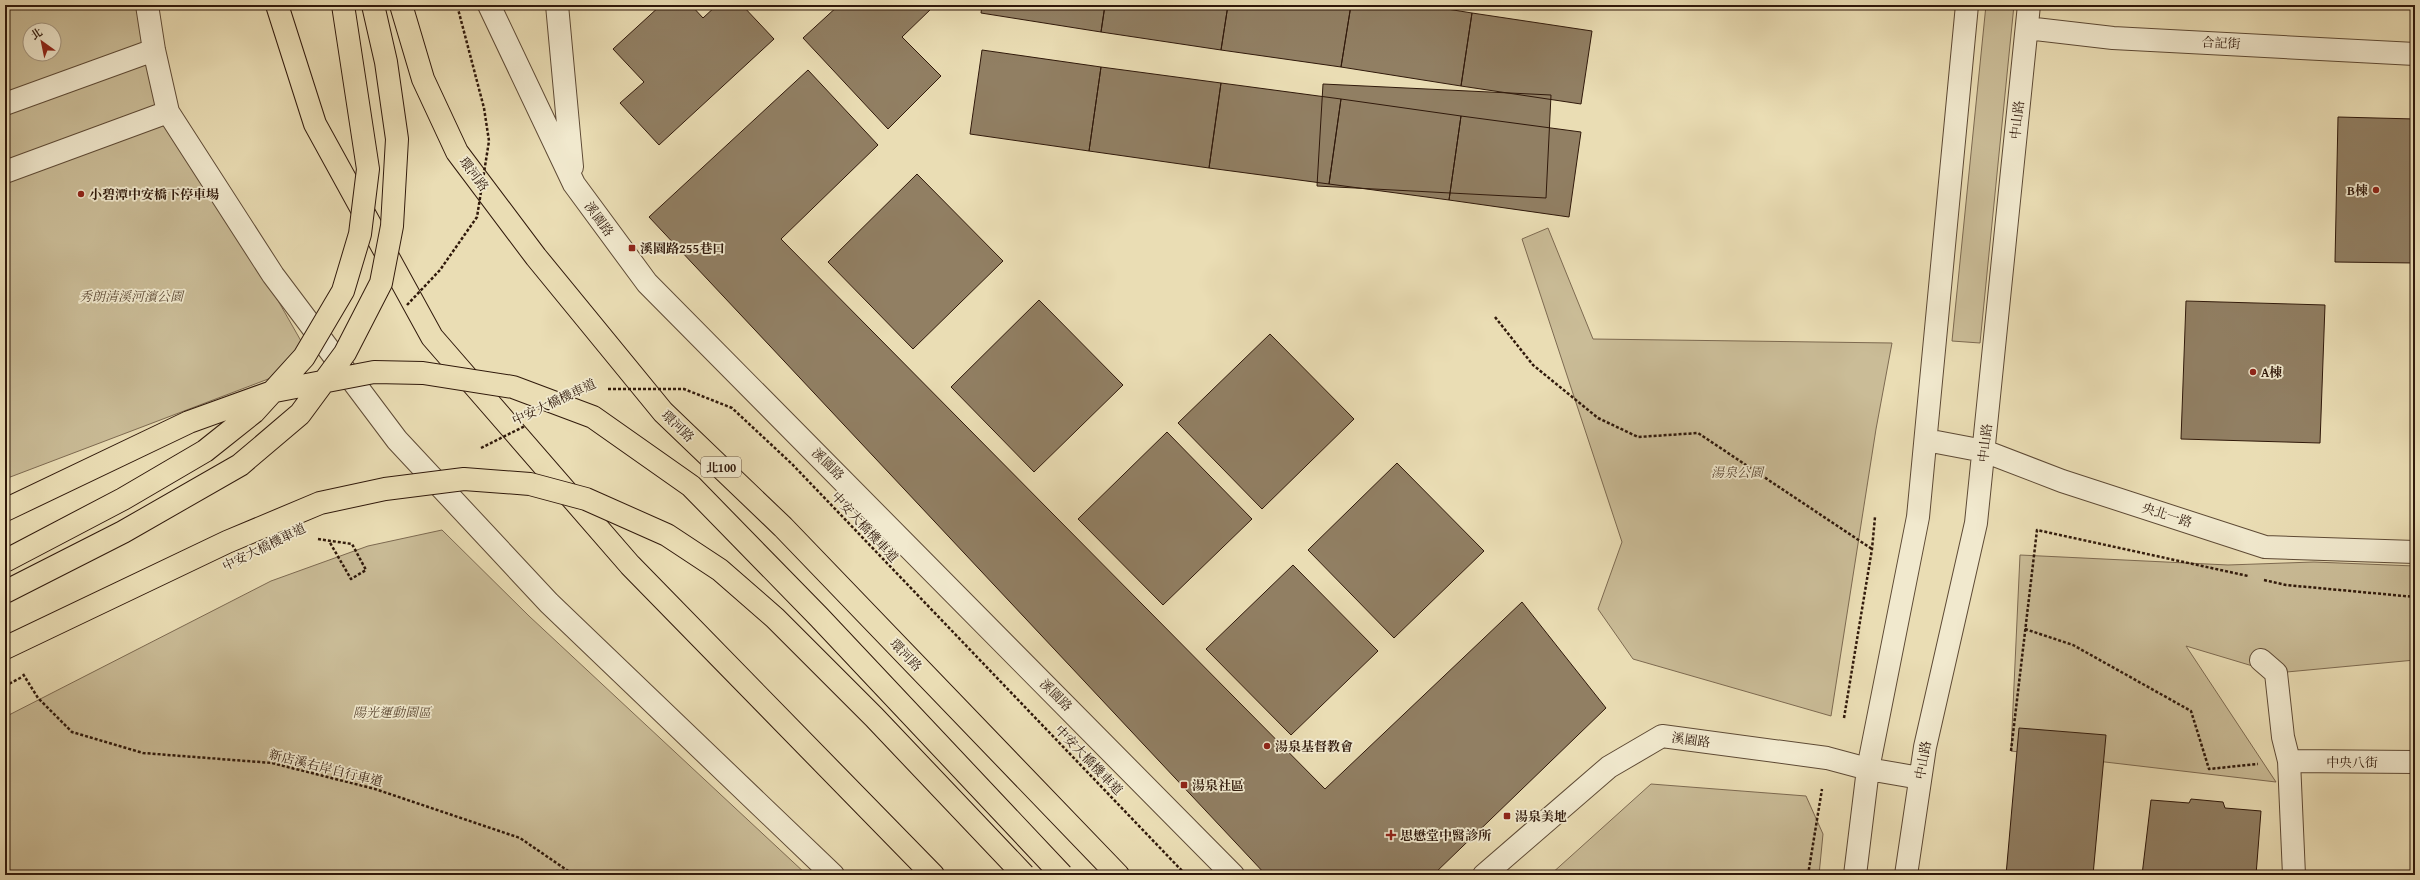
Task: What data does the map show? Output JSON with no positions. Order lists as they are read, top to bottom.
{
  "streets": {
    "highway": ["環河路", "北100"],
    "street": [
      "合記街",
      "中山路",
      "溪園路",
      "央北一路",
      "中央八街"
    ],
    "path": ["中安大橋機車道", "新店溪右岸自行車道"]
  },
  "crossings": [
    ["合記街", "中山路"],
    ["中山路", "溪園路"],
    ["中山路", "央北一路"]
  ],
  "parks": ["秀朗清溪河濱公園", "湯泉公園", "陽光運動園區"],
  "places": {
    "other": [
      "B棟",
      "小碧潭中安橋下停車場",
      "A棟",
      "湯泉基督教會"
    ],
    "transit": ["溪園路255巷口", "湯泉社區", "湯泉美地"],
    "health": ["思懋堂中醫診所"]
  },
  "north": "top left"
}
